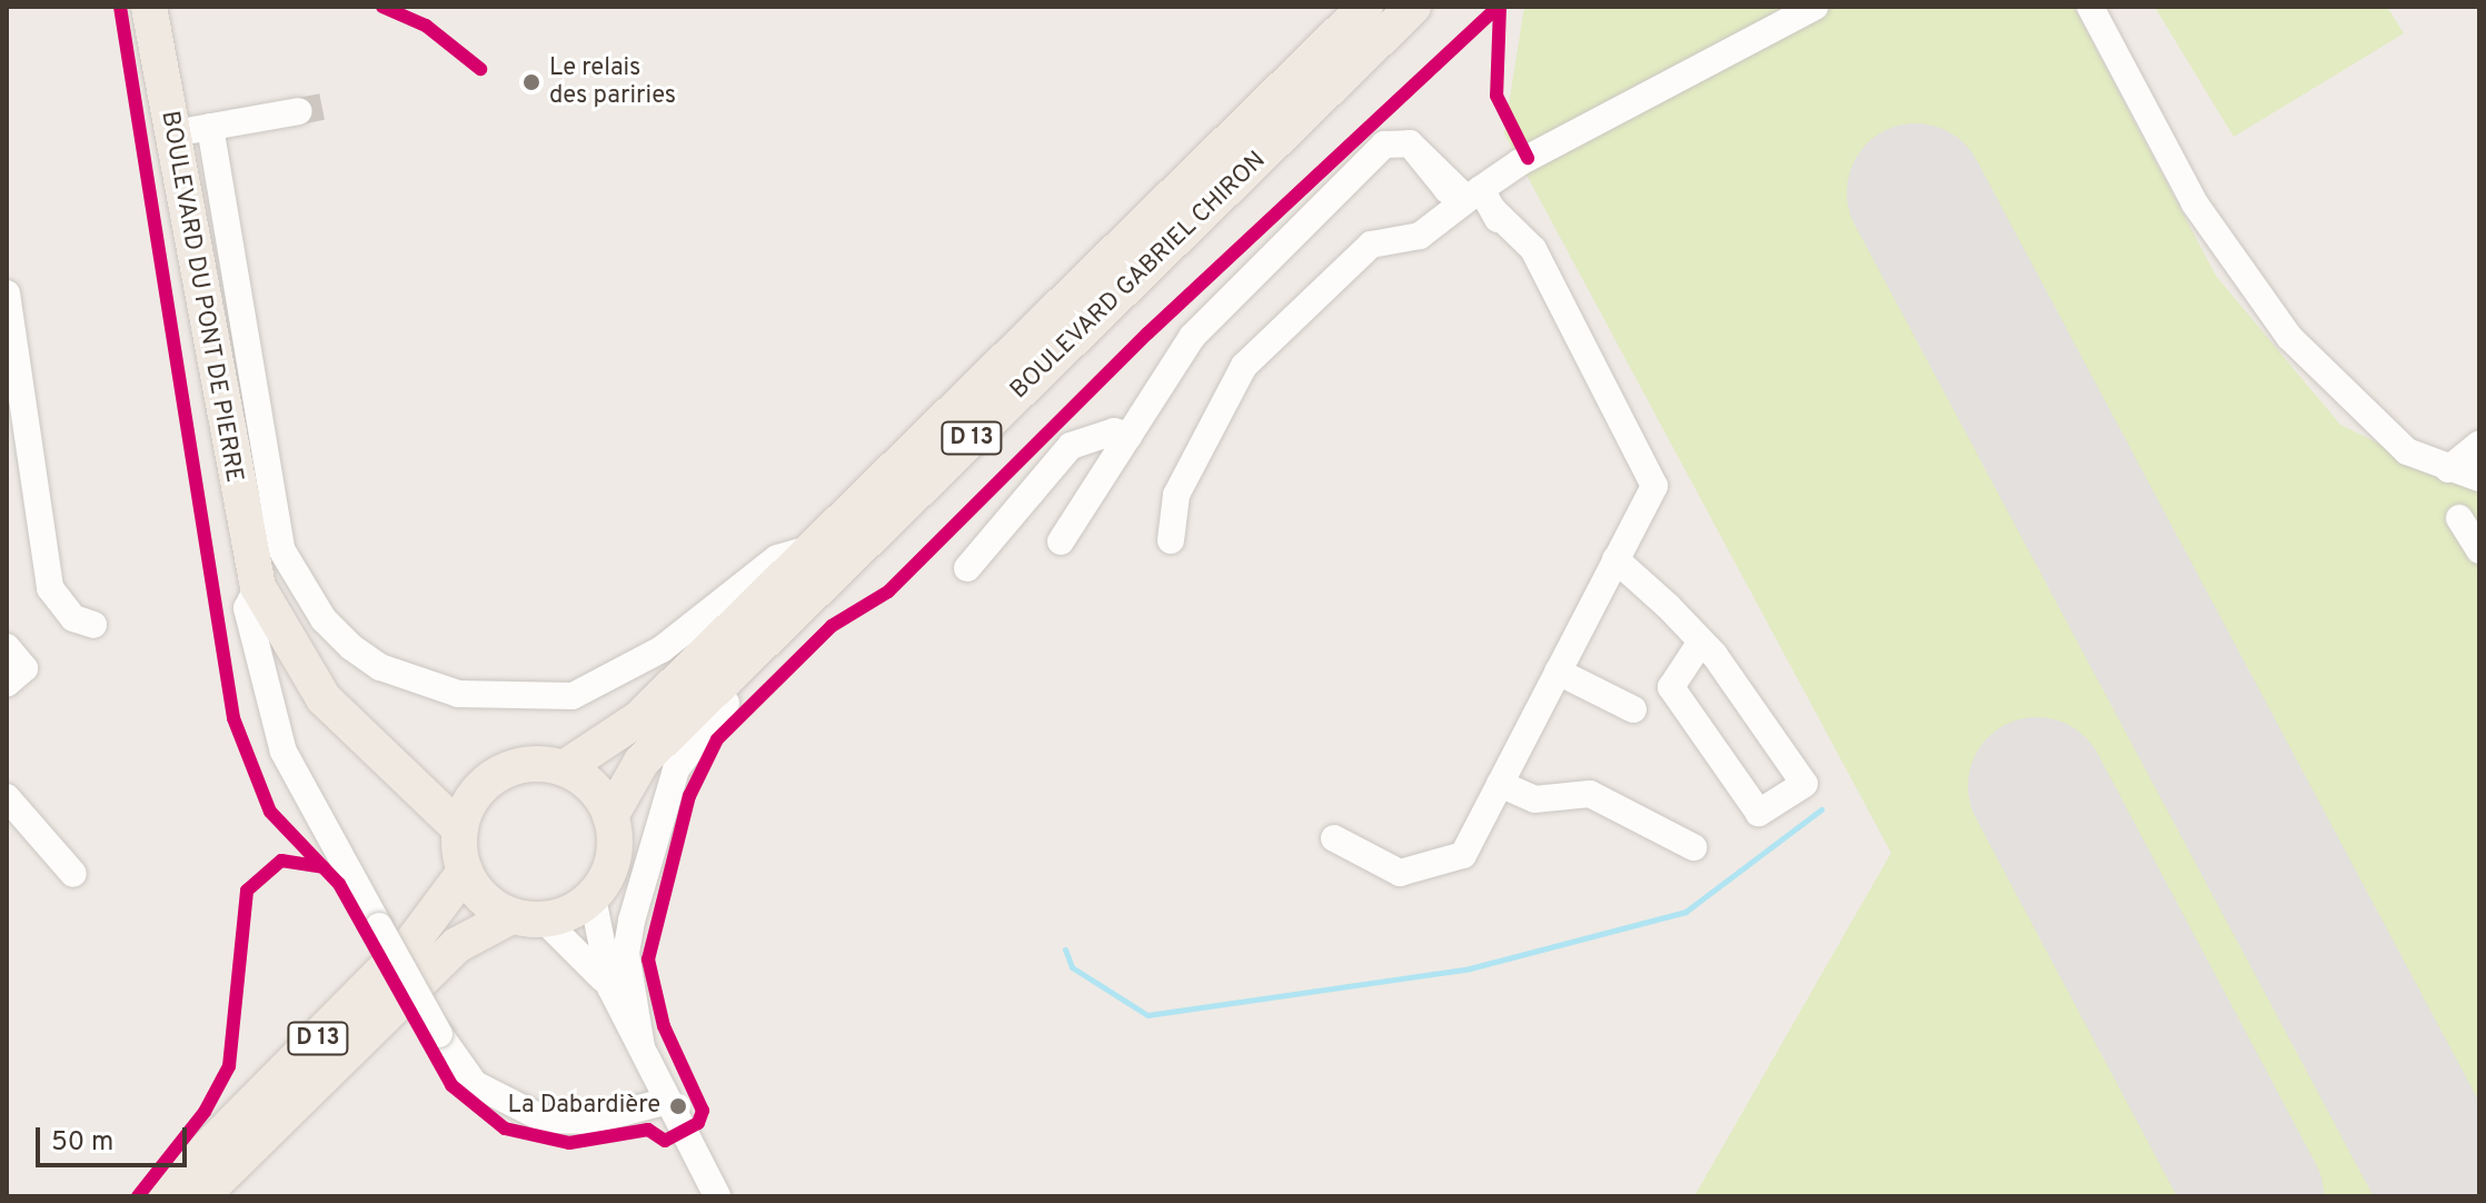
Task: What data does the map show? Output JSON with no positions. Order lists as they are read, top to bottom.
{
  "streets": {
    "main road": ["BOULEVARD GABRIEL CHIRON", "BOULEVARD DU PONT DE PIERRE", "D 13"]
  },
  "crossings": [
    ["BOULEVARD GABRIEL CHIRON", "BOULEVARD DU PONT DE PIERRE"],
    ["BOULEVARD GABRIEL CHIRON", "D 13"],
    ["BOULEVARD DU PONT DE PIERRE", "D 13"]
  ],
  "places": ["Le relais des pariries", "La Dabardière"],
  "scale_bar": "50 m"
}
